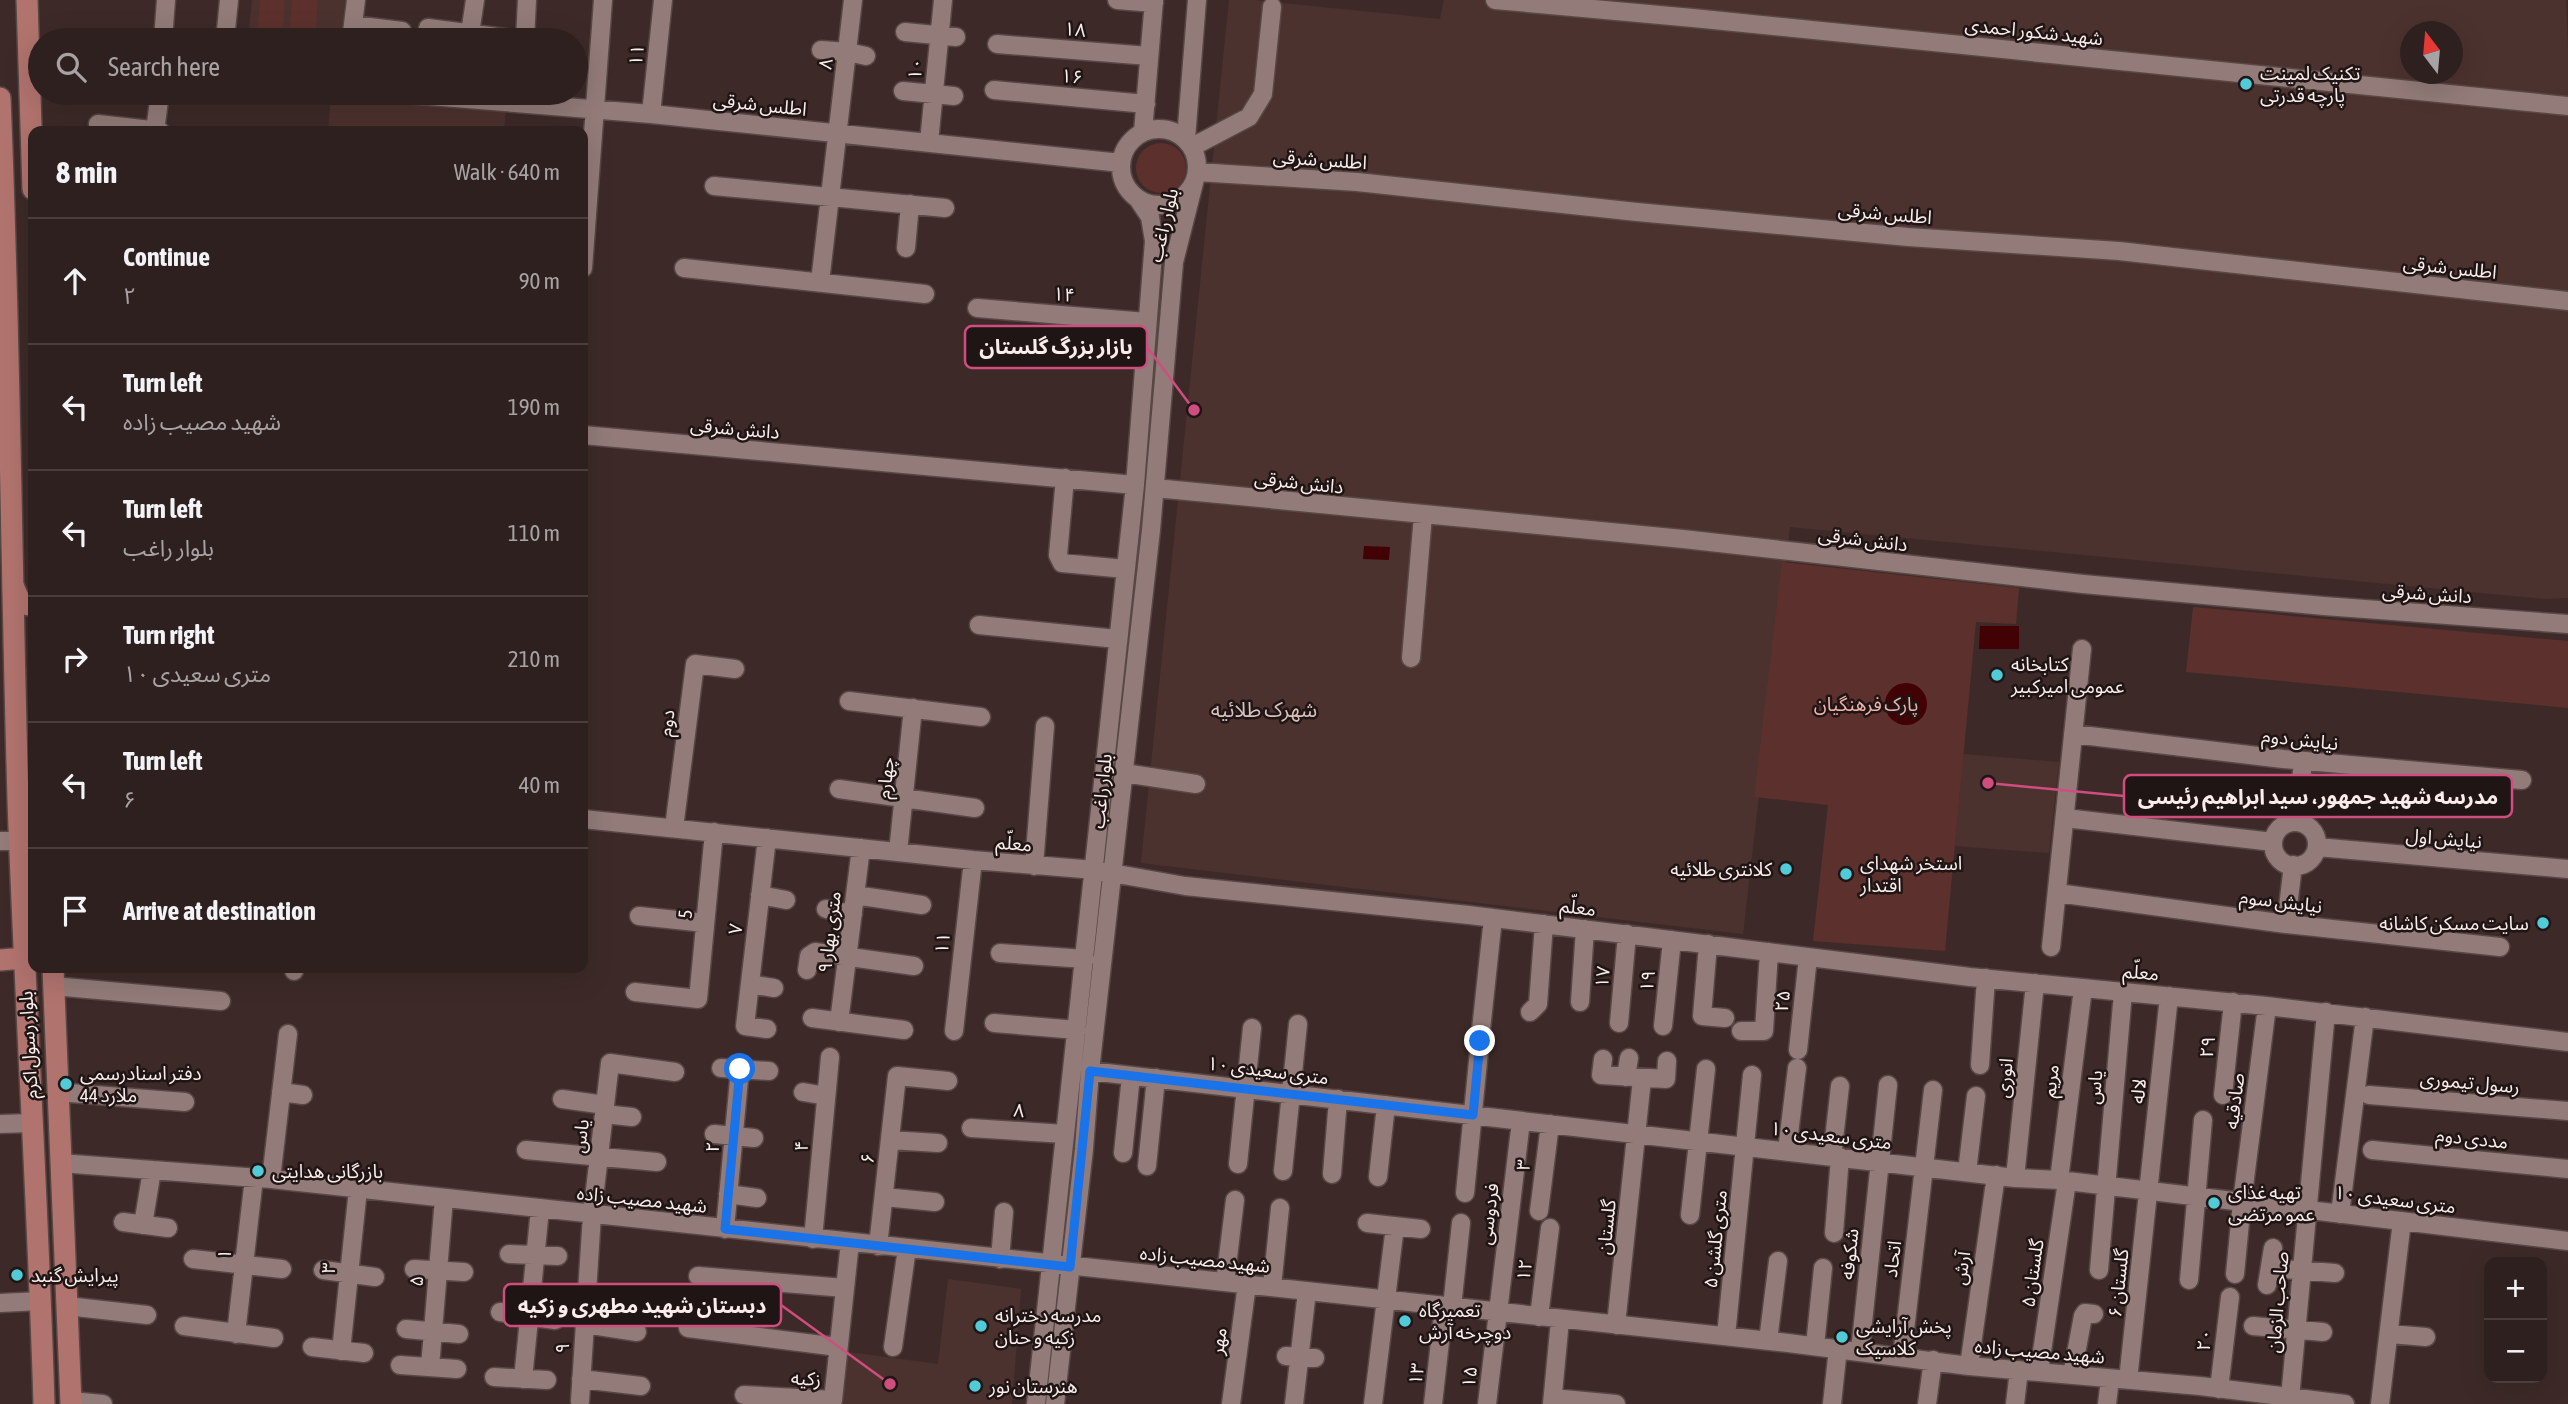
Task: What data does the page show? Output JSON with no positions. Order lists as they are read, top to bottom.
{
  "streets": {
    "main road": ["بلوار رسول اکرم"],
    "street": [
      "۱۸",
      "شهید شکور احمدی",
      "۱۱",
      "۸",
      "۱۰",
      "۱۶",
      "اطلس شرقی",
      "بلوار راغب",
      "۱۴",
      "دانش شرقی",
      "دوم",
      "نیایش دوم",
      "چهارم",
      "نیایش اول",
      "معلّم",
      "نیایش سوم",
      "5",
      "۷",
      "۹ متری بهار",
      "۱۷",
      "۱۹",
      "۲۵",
      "۲۹",
      "۱۰ متری سعیدی",
      "انوری",
      "مریم",
      "رسول تیموری",
      "یاس",
      "لاله",
      "صادقیه",
      "مددی دوم",
      "۴",
      "۲",
      "۶",
      "۳",
      "شهید مصیب زاده",
      "فردوسی",
      "گلستان",
      "۵ متری گلشن",
      "۱",
      "شکوفه",
      "اتحاد",
      "آرش",
      "۱۲",
      "گلستان ۵",
      "۵",
      "گلستان ۶",
      "صاحب الزمان",
      "۲۰",
      "مهر",
      "۹",
      "۱۳",
      "۱۵",
      "زکیه"
    ]
  },
  "crossings": [
    ["۱۱", "اطلس شرقی"],
    ["۱۱", "معلّم"],
    ["۸", "اطلس شرقی"],
    ["۸", "بلوار راغب"],
    ["۱۰", "اطلس شرقی"],
    ["اطلس شرقی", "بلوار راغب"],
    ["بلوار راغب", "۱۴"],
    ["بلوار راغب", "دانش شرقی"],
    ["بلوار راغب", "معلّم"],
    ["بلوار راغب", "۱۰ متری سعیدی"],
    ["بلوار راغب", "شهید مصیب زاده"],
    ["دوم", "معلّم"],
    ["چهارم", "معلّم"],
    ["معلّم", "5"],
    ["معلّم", "۷"],
    ["معلّم", "۹ متری بهار"],
    ["معلّم", "۱۷"],
    ["معلّم", "۱۹"],
    ["معلّم", "۲۵"],
    ["معلّم", "۲۹"],
    ["معلّم", "انوری"],
    ["معلّم", "مریم"],
    ["معلّم", "یاس"],
    ["معلّم", "لاله"],
    ["معلّم", "صادقیه"],
    ["معلّم", "صاحب الزمان"],
    ["۲۵", "۱۰ متری سعیدی"],
    ["بلوار رسول اکرم", "شهید مصیب زاده"],
    ["۱۰ متری سعیدی", "انوری"],
    ["۱۰ متری سعیدی", "مریم"],
    ["۱۰ متری سعیدی", "یاس"],
    ["۱۰ متری سعیدی", "لاله"],
    ["۱۰ متری سعیدی", "صادقیه"],
    ["۱۰ متری سعیدی", "۳"],
    ["۱۰ متری سعیدی", "فردوسی"],
    ["۱۰ متری سعیدی", "گلستان"],
    ["۱۰ متری سعیدی", "۵ متری گلشن"],
    ["۱۰ متری سعیدی", "شکوفه"],
    ["۱۰ متری سعیدی", "اتحاد"],
    ["۱۰ متری سعیدی", "آرش"],
    ["۱۰ متری سعیدی", "گلستان ۵"],
    ["۱۰ متری سعیدی", "گلستان ۶"],
    ["۱۰ متری سعیدی", "صاحب الزمان"],
    ["مریم", "گلستان ۵"],
    ["یاس", "شهید مصیب زاده"],
    ["یاس", "۹"],
    ["لاله", "گلستان ۶"],
    ["۴", "شهید مصیب زاده"],
    ["۲", "شهید مصیب زاده"],
    ["۶", "شهید مصیب زاده"],
    ["۳", "شهید مصیب زاده"],
    ["شهید مصیب زاده", "فردوسی"],
    ["شهید مصیب زاده", "گلستان"],
    ["شهید مصیب زاده", "۵ متری گلشن"],
    ["شهید مصیب زاده", "۱"],
    ["شهید مصیب زاده", "شکوفه"],
    ["شهید مصیب زاده", "اتحاد"],
    ["شهید مصیب زاده", "آرش"],
    ["شهید مصیب زاده", "۱۲"],
    ["شهید مصیب زاده", "گلستان ۵"],
    ["شهید مصیب زاده", "۵"],
    ["شهید مصیب زاده", "گلستان ۶"],
    ["شهید مصیب زاده", "صاحب الزمان"],
    ["شهید مصیب زاده", "۲۰"],
    ["شهید مصیب زاده", "مهر"],
    ["شهید مصیب زاده", "۹"],
    ["شهید مصیب زاده", "۱۳"],
    ["شهید مصیب زاده", "۱۵"],
    ["شهید مصیب زاده", "زکیه"],
    ["فردوسی", "۱۵"]
  ],
  "districts": ["شهرک طلائیه"],
  "parks": ["پارک فرهنگیان"],
  "places": [
    "تکنیک لمینت پارچه قدرتی",
    "بازار بزرگ گلستان",
    "کتابخانه عمومی امیرکبیر",
    "مدرسه شهید جمهور، سید ابراهیم رئیسی",
    "کلانتری طلائیه",
    "استخر شهدای اقتدار",
    "سایت مسکن کاشانه",
    "دفتر اسنادرسمی 44 ملارد",
    "بازرگانی هدایتی",
    "تهیه غذای عمو مرتضی",
    "پیرایش گنبد",
    "تعمیرگاه دوچرخه آرش",
    "مدرسه دخترانه زکیه و حنان",
    "پخش آرایشی کلاسیک",
    "دبستان شهید مطهری و زکیه",
    "هنرستان نور"
  ],
  "north": "top",
  "page": {
    "search": "Search here",
    "heading": ["8 min", "Walk · 640 m"],
    "list": [
      ["Continue", "۲", "90 m"],
      ["Turn left", "شهید مصیب زاده", "190 m"],
      ["Turn left", "بلوار راغب", "110 m"],
      ["Turn right", "۱۰ متری سعیدی", "210 m"],
      ["Turn left", "۶", "40 m"],
      "Arrive at destination"
    ],
    "map_buttons": ["+", "−"]
  }
}
